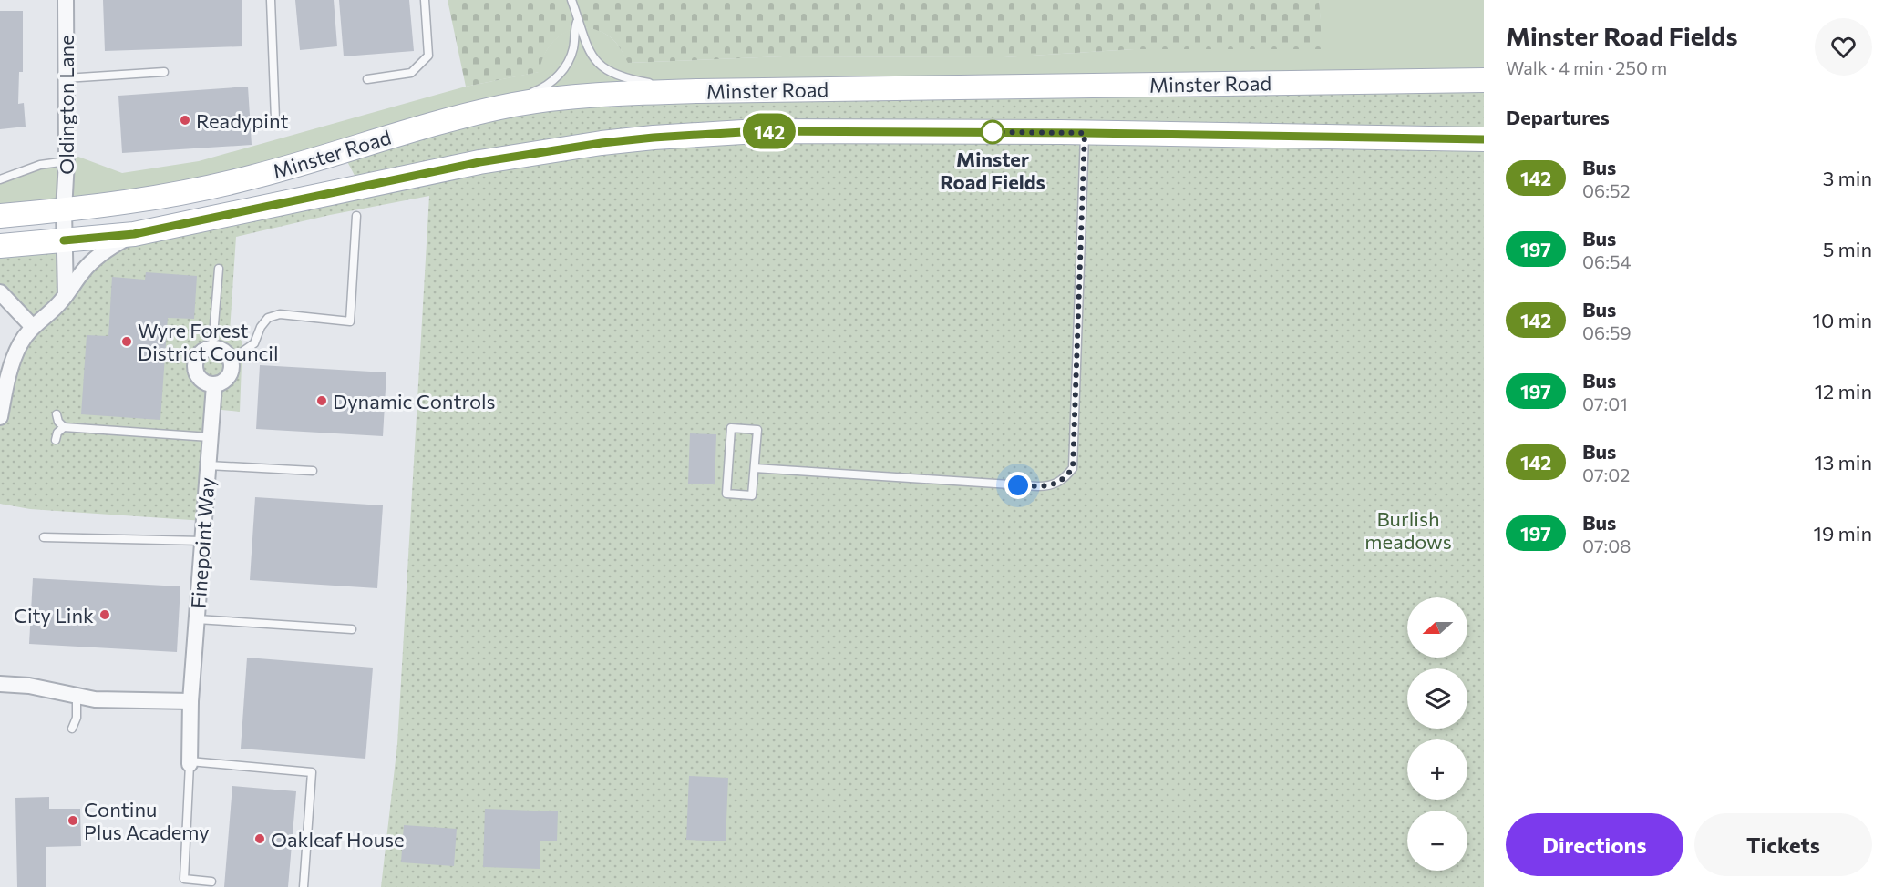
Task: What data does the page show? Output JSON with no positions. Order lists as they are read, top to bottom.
{
  "streets": {
    "main road": ["Minster Road"],
    "street": ["Oldington Lane", "Finepoint Way"]
  },
  "crossings": [
    ["Minster Road", "Oldington Lane"]
  ],
  "parks": ["Burlish meadows"],
  "places": [
    "Readypint",
    "Minster Road Fields",
    "Wyre Forest District Council",
    "Dynamic Controls",
    "City Link",
    "Continu Plus Academy",
    "Oakleaf House"
  ],
  "lines": ["bus line 142"],
  "north": "left",
  "page": {
    "on_map": "142",
    "heading": [
      ["Minster Road Fields", "Walk · 4 min · 250 m"],
      "Departures"
    ],
    "list": [
      {
        "mark": "142",
        "name": "Bus",
        "note": "06:52",
        "value": "3 min"
      },
      {
        "mark": "197",
        "name": "Bus",
        "note": "06:54",
        "value": "5 min"
      },
      {
        "mark": "142",
        "name": "Bus",
        "note": "06:59",
        "value": "10 min"
      },
      {
        "mark": "197",
        "name": "Bus",
        "note": "07:01",
        "value": "12 min"
      },
      {
        "mark": "142",
        "name": "Bus",
        "note": "07:02",
        "value": "13 min"
      },
      {
        "mark": "197",
        "name": "Bus",
        "note": "07:08",
        "value": "19 min"
      }
    ],
    "map_buttons": ["+", "−"],
    "buttons": ["Directions", "Tickets"]
  }
}
